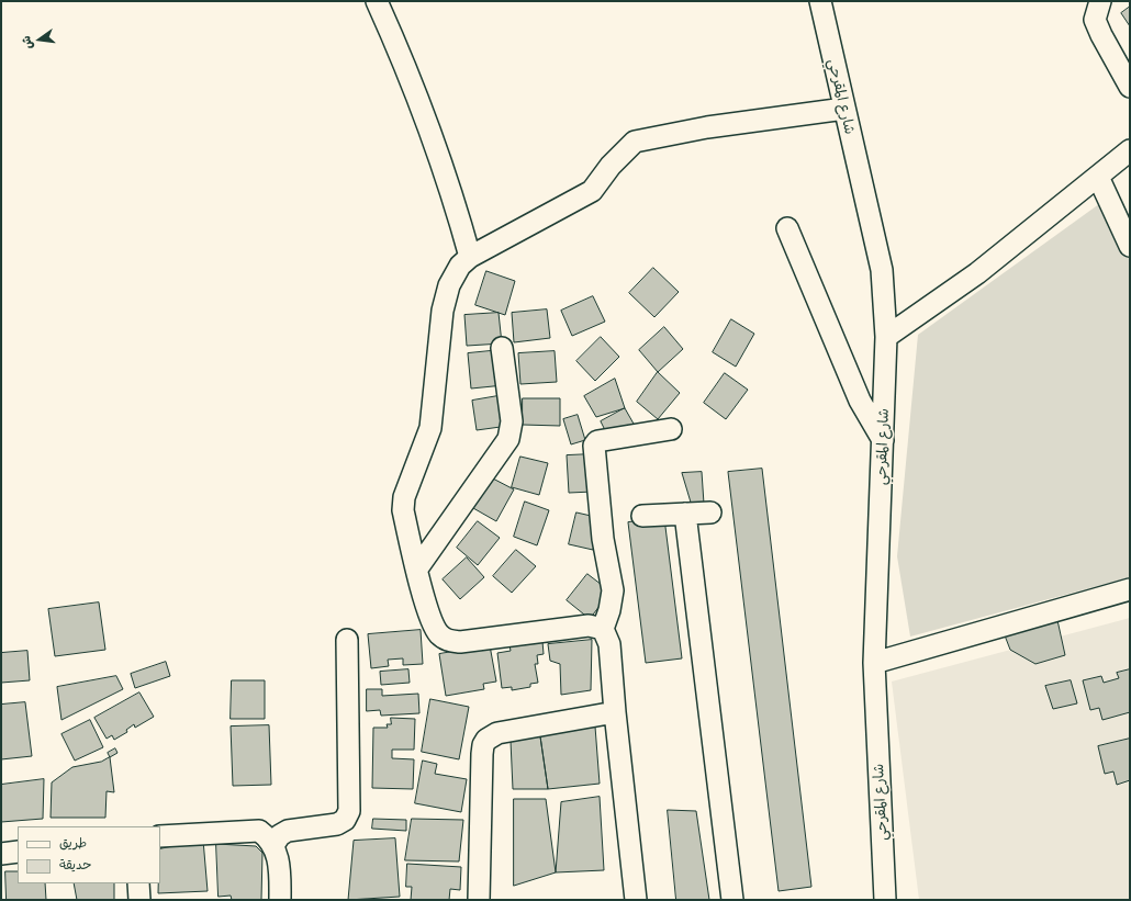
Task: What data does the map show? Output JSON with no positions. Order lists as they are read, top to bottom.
{
  "streets": {
    "street": ["شارع المقرحي"]
  },
  "legend": ["طريق", "حديقة"],
  "north": "left"
}
